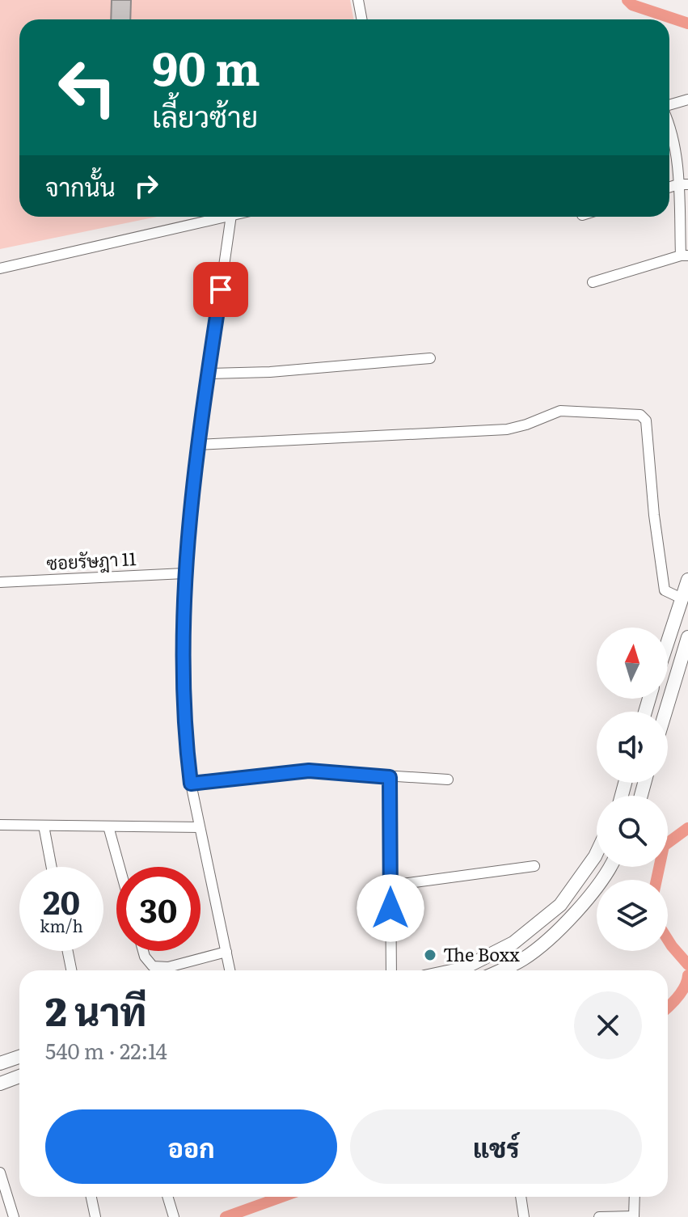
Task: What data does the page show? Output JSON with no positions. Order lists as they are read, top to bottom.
{
  "streets": {
    "street": ["ซอยรัษฎา 11"]
  },
  "places": ["The Boxx"],
  "north": "top",
  "page": {
    "turn": ["90 m", "เลี้ยวซ้าย"],
    "then": "จากนั้น",
    "speed": "20 km/h",
    "limit": "30",
    "heading": ["2 นาที", "540 m · 22:14"],
    "buttons": ["ออก", "แชร์"]
  }
}
